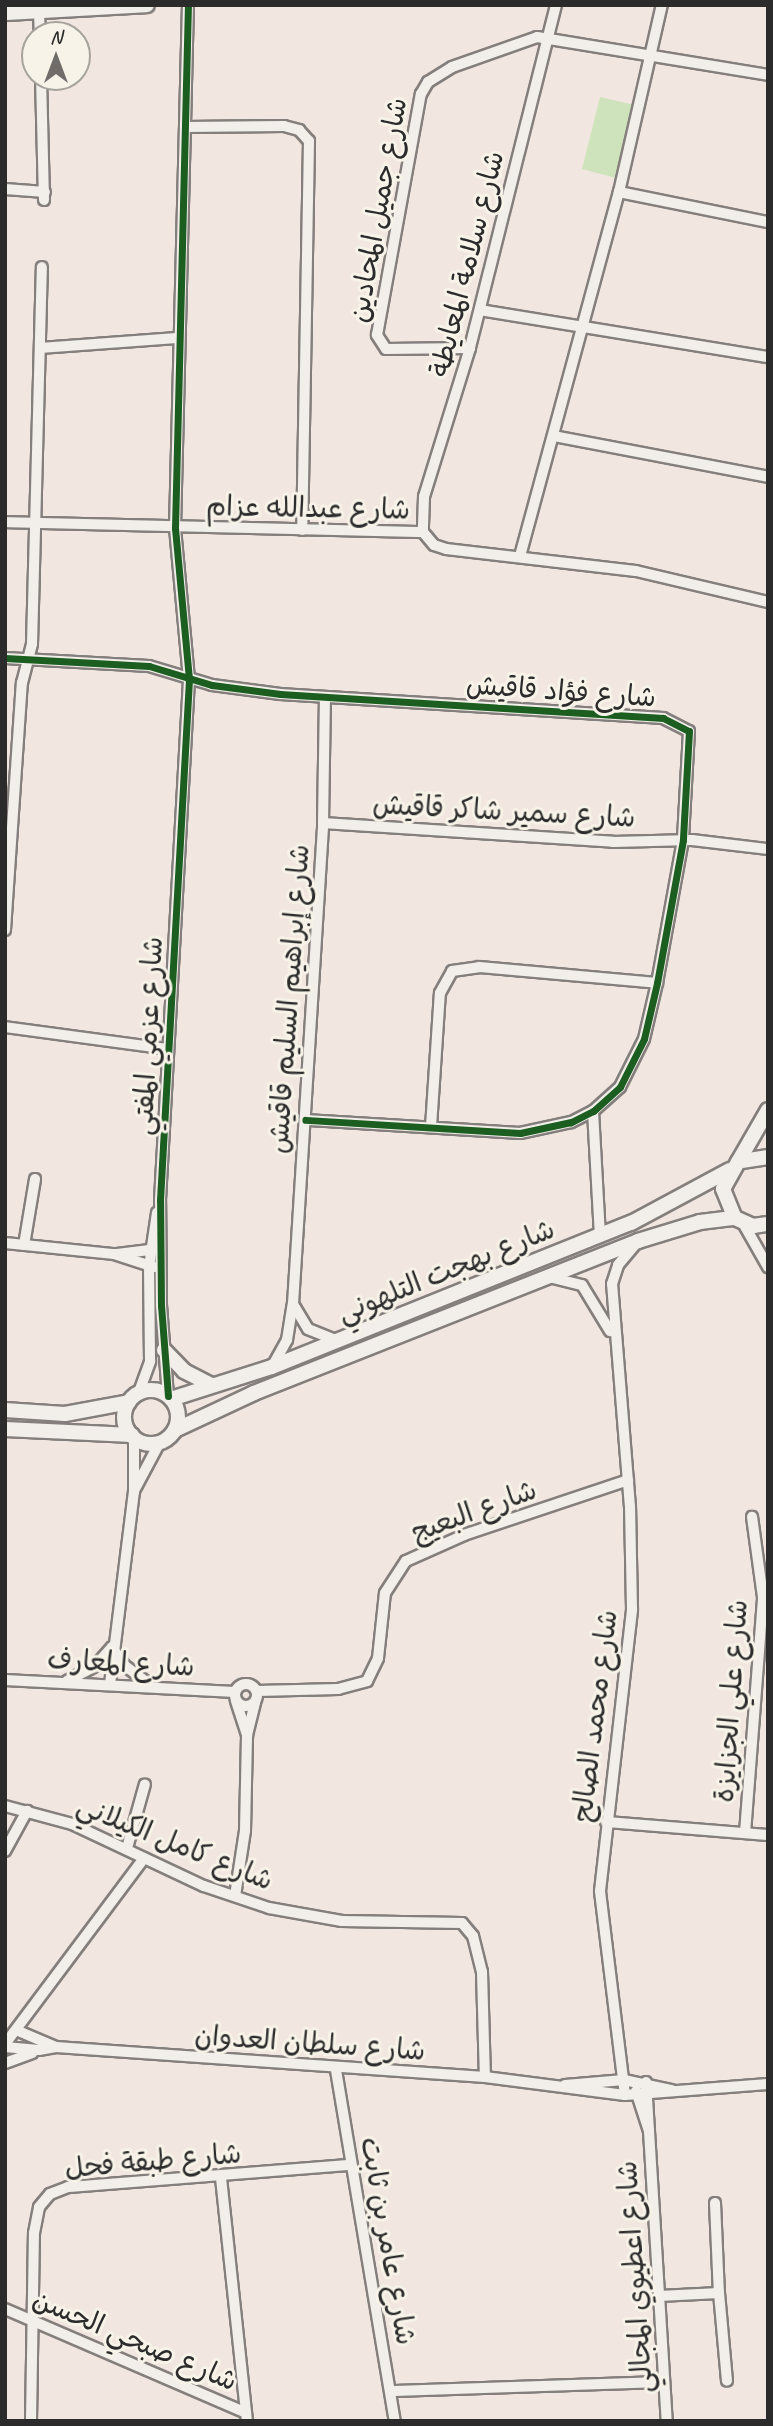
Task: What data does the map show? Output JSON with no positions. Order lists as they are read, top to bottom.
{
  "streets": {
    "street": [
      "شارع جميل المحادين",
      "شارع سلامة المعايطة",
      "شارع عبدالله عزام",
      "شارع فؤاد قاقيش",
      "شارع سمير شاكر قاقيش",
      "شارع إبراهيم السليم قاقيش",
      "شارع عزمي المفتي",
      "شارع بهجت التلهوني",
      "شارع البعيج",
      "شارع المعارف",
      "شارع علي الجزايزة",
      "شارع محمد الصالح",
      "شارع كامل الكيلاني",
      "شارع سلطان العدوان",
      "شارع طبقة فحل",
      "شارع عامر بن ثابت",
      "شارع اعطيوي المجالي",
      "شارع صبحي الحسن"
    ]
  },
  "crossings": [
    ["شارع جميل المحادين", "شارع سلامة المعايطة"],
    ["شارع سلامة المعايطة", "شارع عبدالله عزام"],
    ["شارع عبدالله عزام", "شارع عزمي المفتي"],
    ["شارع فؤاد قاقيش", "شارع سمير شاكر قاقيش"],
    ["شارع فؤاد قاقيش", "شارع إبراهيم السليم قاقيش"],
    ["شارع فؤاد قاقيش", "شارع عزمي المفتي"],
    ["شارع سمير شاكر قاقيش", "شارع إبراهيم السليم قاقيش"],
    ["شارع إبراهيم السليم قاقيش", "شارع بهجت التلهوني"],
    ["شارع عزمي المفتي", "شارع بهجت التلهوني"],
    ["شارع بهجت التلهوني", "شارع محمد الصالح"],
    ["شارع البعيج", "شارع محمد الصالح"],
    ["شارع محمد الصالح", "شارع سلطان العدوان"],
    ["شارع محمد الصالح", "شارع اعطيوي المجالي"],
    ["شارع كامل الكيلاني", "شارع سلطان العدوان"],
    ["شارع سلطان العدوان", "شارع عامر بن ثابت"],
    ["شارع سلطان العدوان", "شارع اعطيوي المجالي"],
    ["شارع طبقة فحل", "شارع عامر بن ثابت"],
    ["شارع طبقة فحل", "شارع صبحي الحسن"]
  ],
  "north": "top"
}
